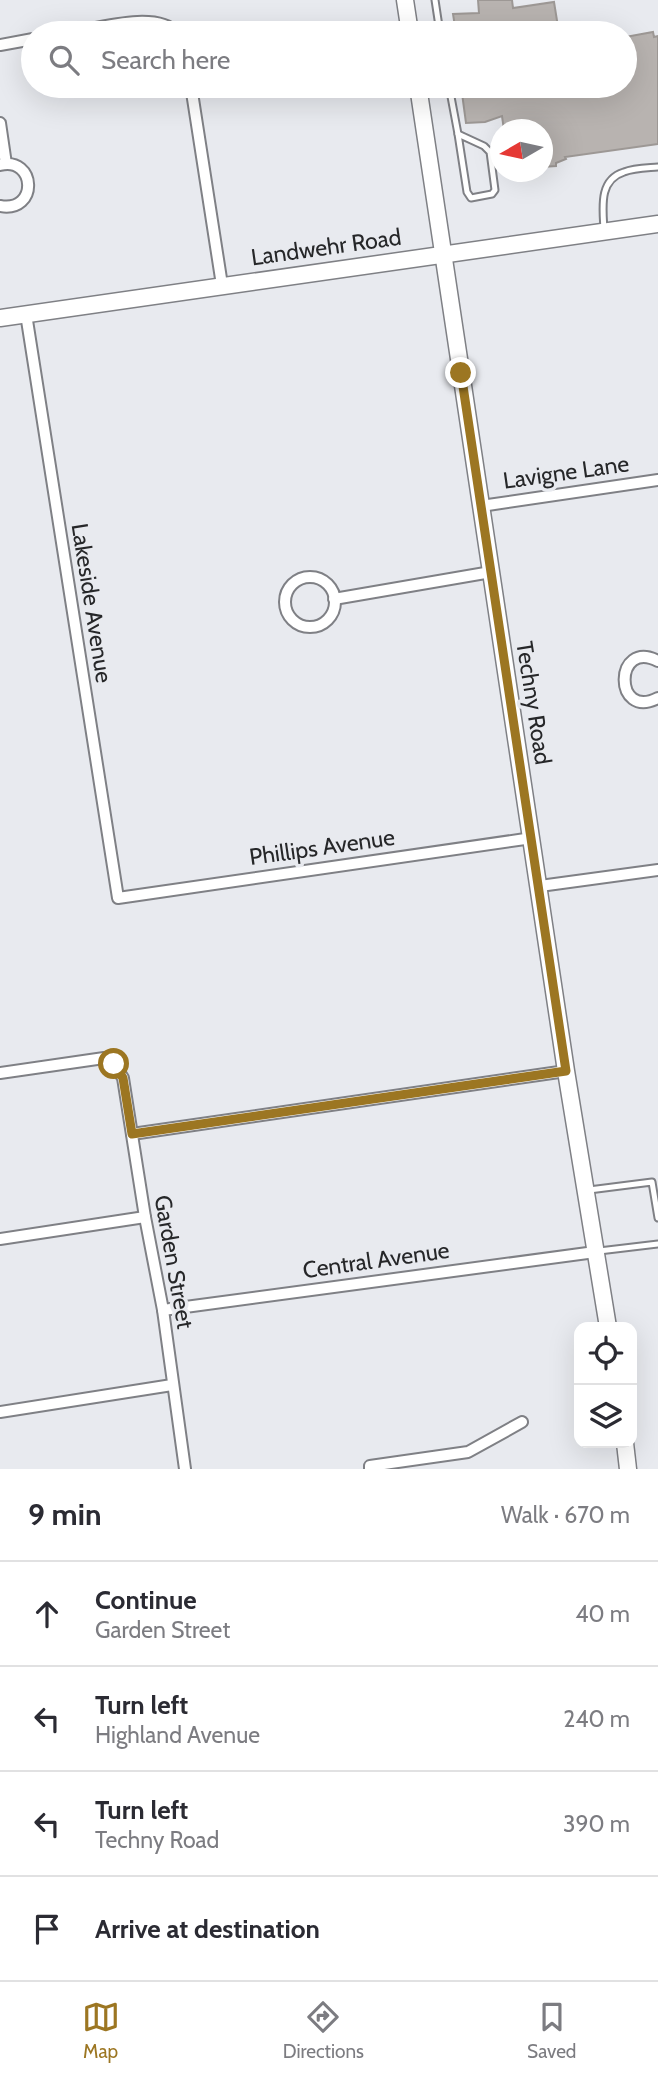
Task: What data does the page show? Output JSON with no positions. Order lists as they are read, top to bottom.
{
  "streets": {
    "main road": ["Landwehr Road", "Techny Road"],
    "street": [
      "Lavigne Lane",
      "Lakeside Avenue",
      "Phillips Avenue",
      "Central Avenue",
      "Garden Street"
    ]
  },
  "crossings": [
    ["Landwehr Road", "Lakeside Avenue"],
    ["Landwehr Road", "Techny Road"],
    ["Lavigne Lane", "Techny Road"],
    ["Lakeside Avenue", "Phillips Avenue"],
    ["Techny Road", "Phillips Avenue"],
    ["Techny Road", "Central Avenue"],
    ["Central Avenue", "Garden Street"]
  ],
  "north": "left",
  "page": {
    "search": "Search here",
    "heading": ["9 min", "Walk · 670 m"],
    "list": [
      ["Continue", "Garden Street", "40 m"],
      ["Turn left", "Highland Avenue", "240 m"],
      ["Turn left", "Techny Road", "390 m"],
      "Arrive at destination"
    ],
    "nav": ["Map", "Directions", "Saved"]
  }
}
